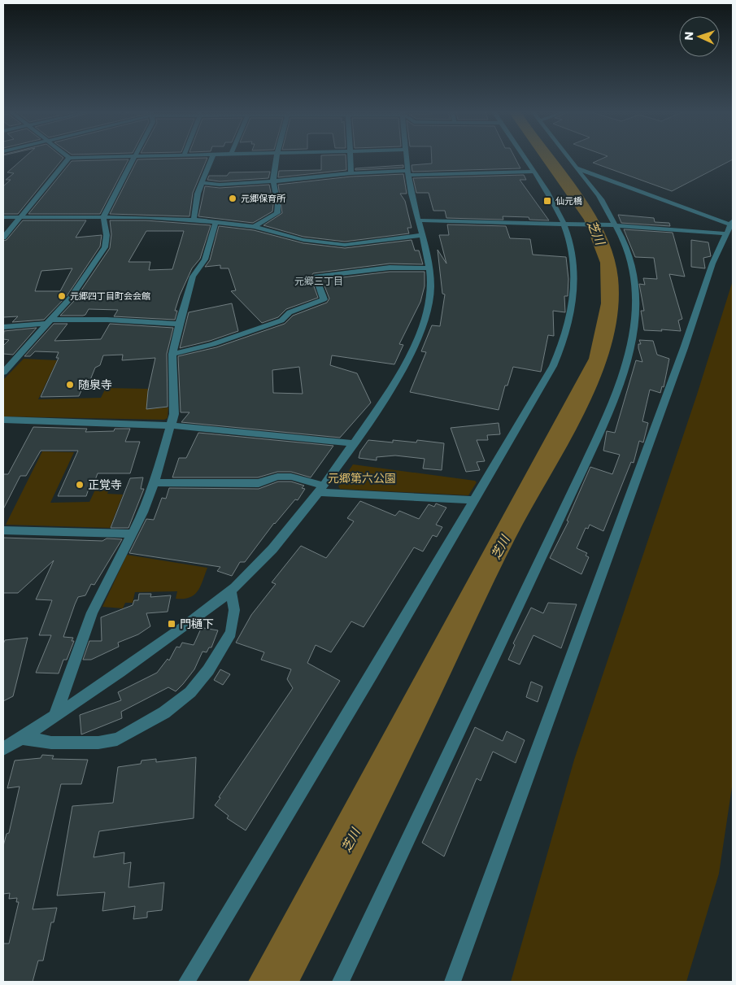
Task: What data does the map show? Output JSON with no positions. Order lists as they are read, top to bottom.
{
  "districts": ["元郷三丁目"],
  "water": ["芝川"],
  "parks": ["元郷第六公園"],
  "places": {
    "other": [
      "元郷保育所",
      "元郷四丁目町会会館",
      "随泉寺",
      "正覚寺"
    ],
    "transit": ["仙元橋", "門樋下"]
  },
  "north": "left"
}
